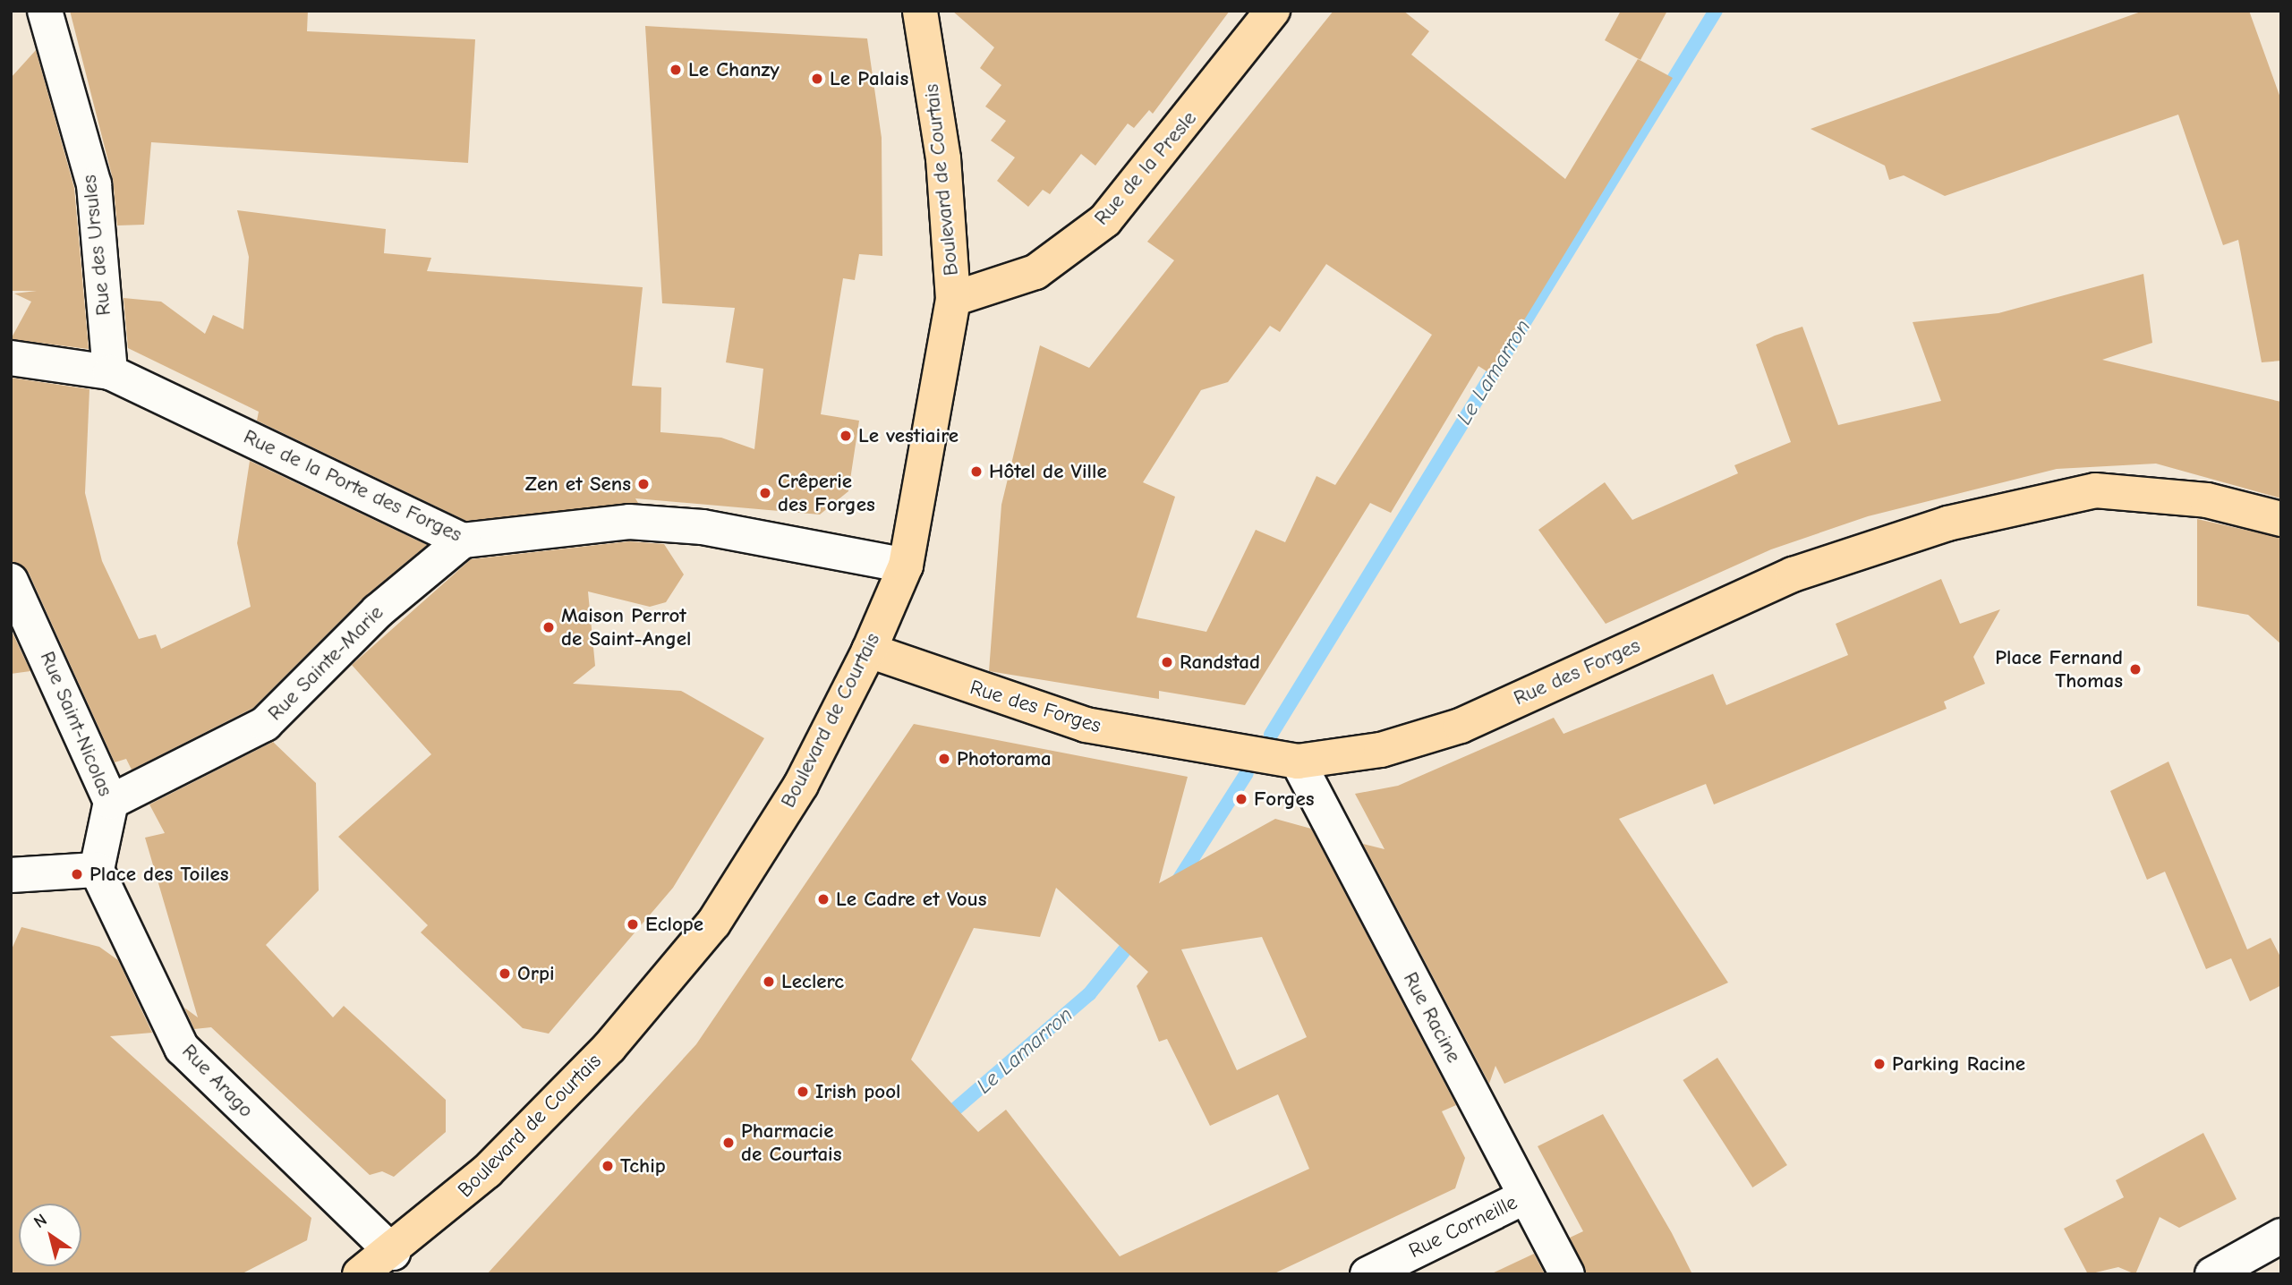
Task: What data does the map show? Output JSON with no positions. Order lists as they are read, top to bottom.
{
  "streets": {
    "main road": ["Rue de la Presle", "Boulevard de Courtais", "Rue des Forges"],
    "street": [
      "Rue des Ursules",
      "Rue de la Porte des Forges",
      "Rue Sainte-Marie",
      "Rue Saint-Nicolas",
      "Rue Racine",
      "Rue Arago",
      "Rue Corneille"
    ]
  },
  "crossings": [
    ["Rue de la Presle", "Boulevard de Courtais"],
    ["Boulevard de Courtais", "Rue de la Porte des Forges"],
    ["Boulevard de Courtais", "Rue des Forges"],
    ["Boulevard de Courtais", "Rue Arago"],
    ["Rue des Ursules", "Rue de la Porte des Forges"],
    ["Rue de la Porte des Forges", "Rue Sainte-Marie"],
    ["Rue Sainte-Marie", "Rue Saint-Nicolas"],
    ["Rue des Forges", "Rue Racine"],
    ["Rue Saint-Nicolas", "Rue Arago"],
    ["Rue Racine", "Rue Corneille"]
  ],
  "water": ["Le Lamarron"],
  "places": [
    "Le Chanzy",
    "Le Palais",
    "Le vestiaire",
    "Hôtel de Ville",
    "Zen et Sens",
    "Crêperie des Forges",
    "Maison Perrot de Saint-Angel",
    "Randstad",
    "Place Fernand Thomas",
    "Photorama",
    "Forges",
    "Place des Toiles",
    "Le Cadre et Vous",
    "Eclope",
    "Orpi",
    "Leclerc",
    "Parking Racine",
    "Irish pool",
    "Pharmacie de Courtais",
    "Tchip"
  ],
  "north": "top left"
}
